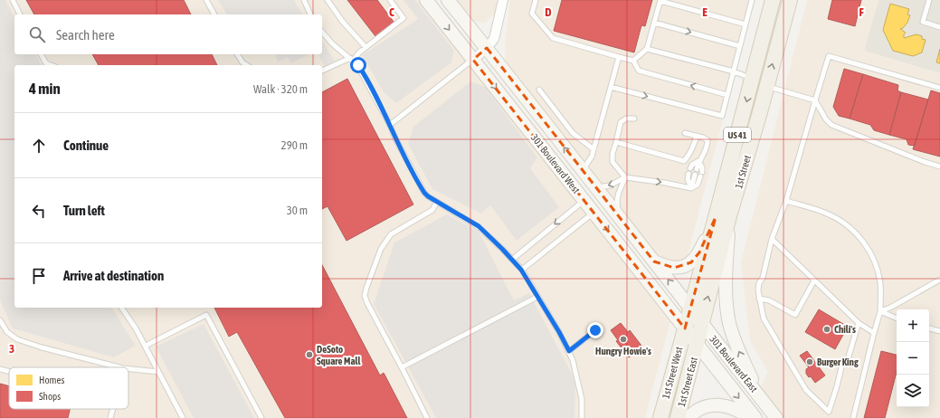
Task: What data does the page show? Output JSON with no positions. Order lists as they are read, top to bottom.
{
  "streets": {
    "main road": [
      "US 41",
      "301 Boulevard West",
      "1st Street",
      "301 Boulevard East",
      "1st Street West",
      "1st Street East"
    ]
  },
  "crossings": [
    ["301 Boulevard West", "1st Street"],
    ["301 Boulevard West", "301 Boulevard East"],
    ["301 Boulevard West", "1st Street West"],
    ["1st Street", "301 Boulevard East"],
    ["1st Street", "1st Street West"],
    ["1st Street", "1st Street East"],
    ["301 Boulevard East", "1st Street West"],
    ["301 Boulevard East", "1st Street East"]
  ],
  "places": [
    "Chili's",
    "Hungry Howie's",
    "DeSoto Square Mall",
    "Burger King"
  ],
  "legend": ["Homes", "Shops"],
  "page": {
    "search": "Search here",
    "heading": ["4 min", "Walk · 320 m"],
    "list": [
      ["Continue", "290 m"],
      ["Turn left", "30 m"],
      "Arrive at destination"
    ],
    "map_buttons": ["+", "−"]
  },
  "grid": {
    "columns": [
      "C",
      "D",
      "E",
      "F"
    ],
    "rows": ["3"]
  }
}
